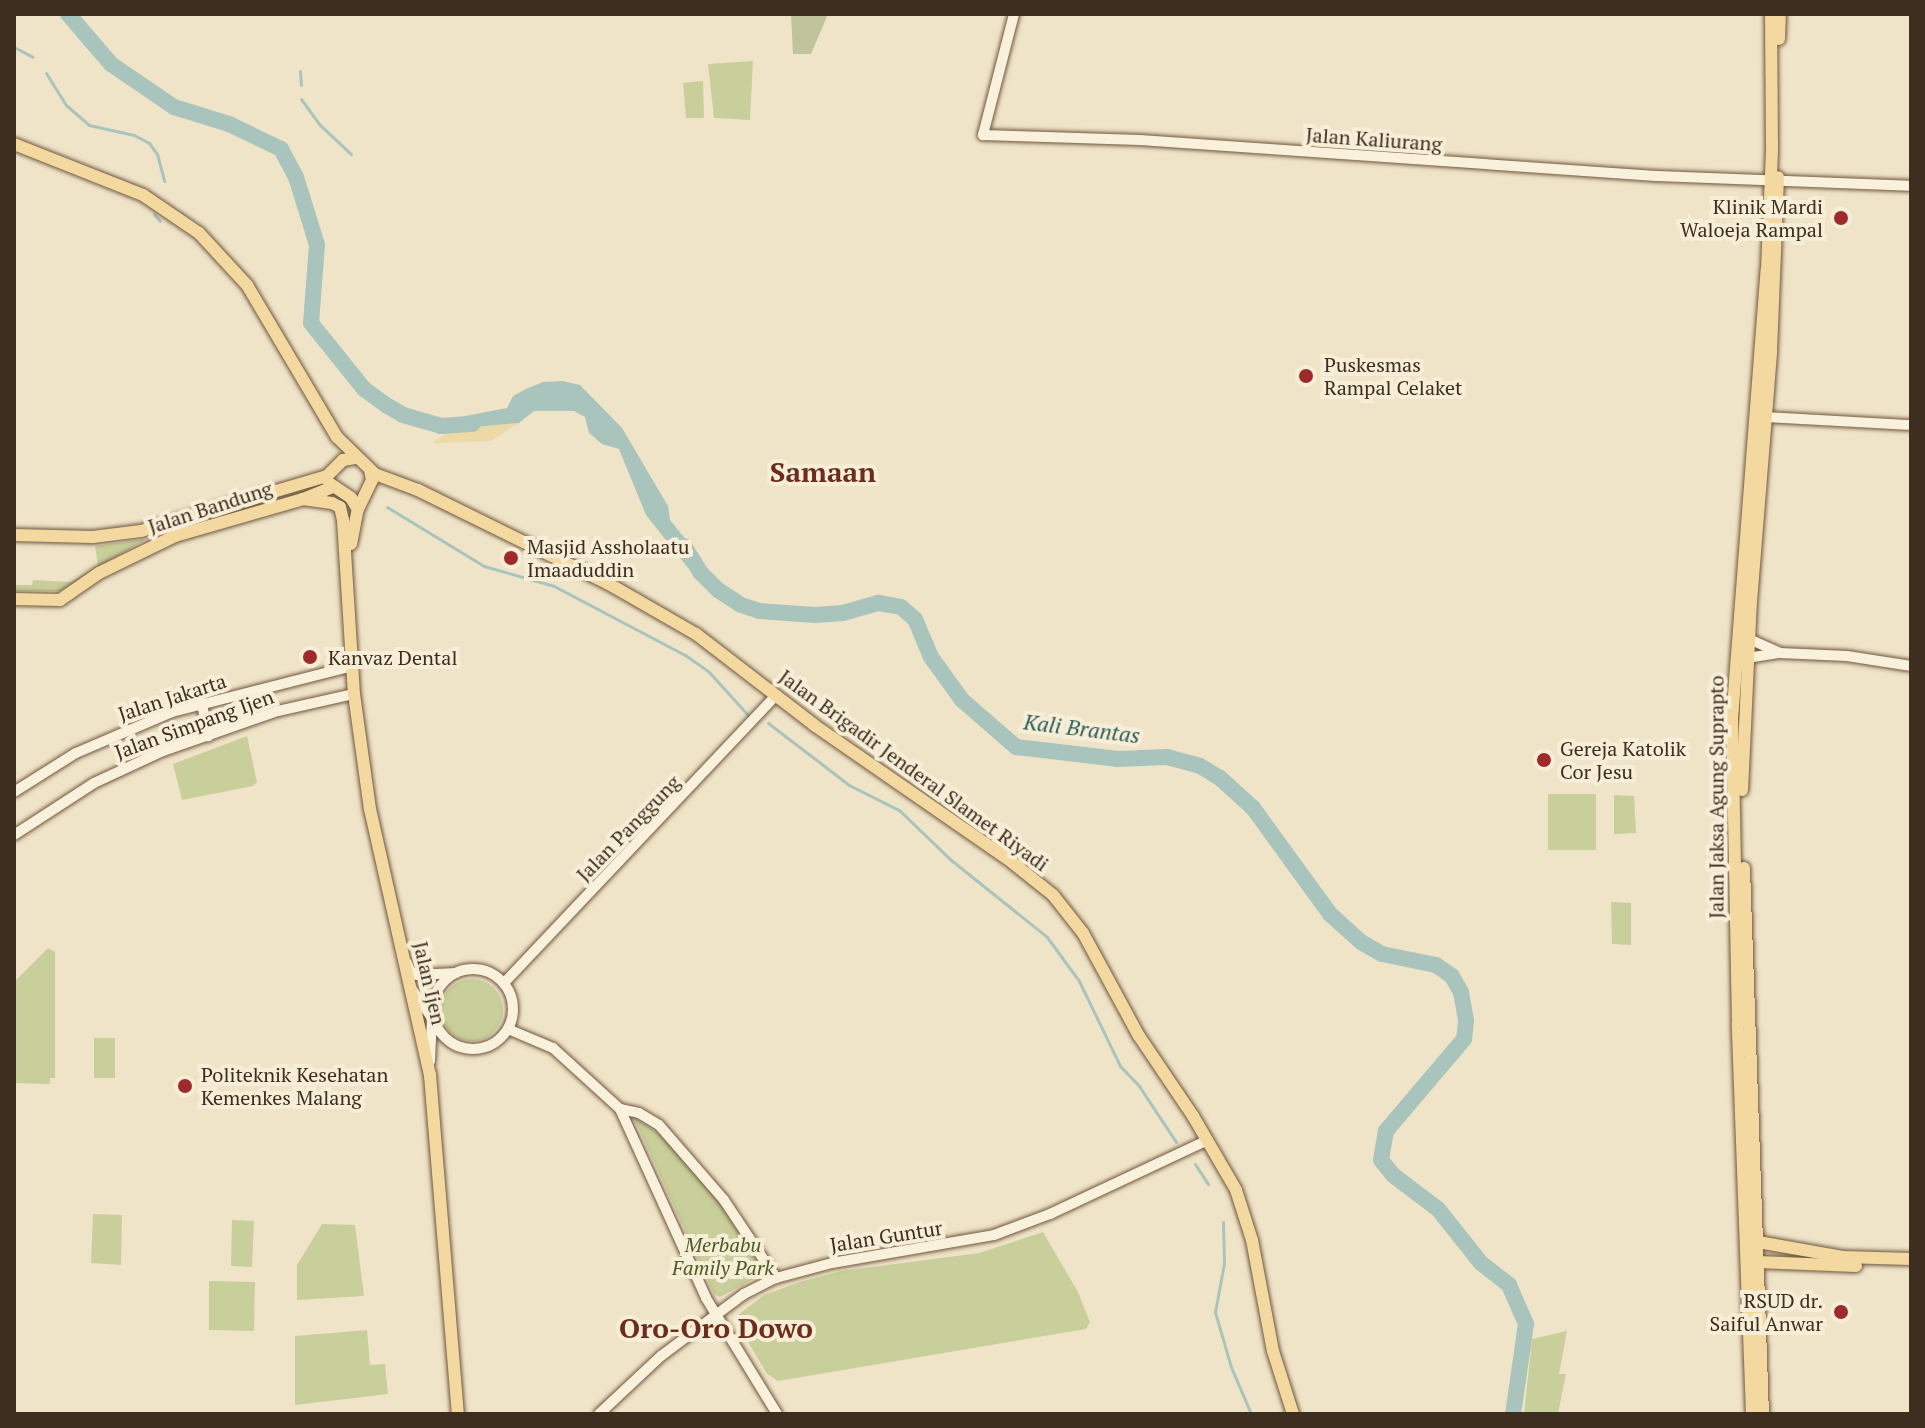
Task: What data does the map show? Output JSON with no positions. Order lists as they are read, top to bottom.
{
  "streets": {
    "main road": [
      "Jalan Kaliurang",
      "Jalan Bandung",
      "Jalan Jakarta",
      "Jalan Simpang Ijen",
      "Jalan Brigadir Jenderal Slamet Riyadi",
      "Jalan Jaksa Agung Suprapto",
      "Jalan Panggung",
      "Jalan Ijen",
      "Jalan Guntur"
    ]
  },
  "crossings": [
    ["Jalan Kaliurang", "Jalan Jaksa Agung Suprapto"],
    ["Jalan Bandung", "Jalan Ijen"],
    ["Jalan Jakarta", "Jalan Ijen"],
    ["Jalan Simpang Ijen", "Jalan Ijen"],
    ["Jalan Brigadir Jenderal Slamet Riyadi", "Jalan Panggung"],
    ["Jalan Brigadir Jenderal Slamet Riyadi", "Jalan Ijen"],
    ["Jalan Brigadir Jenderal Slamet Riyadi", "Jalan Guntur"]
  ],
  "districts": ["Samaan", "Oro-Oro Dowo"],
  "water": ["Kali Brantas"],
  "parks": ["Merbabu Family Park"],
  "places": [
    "Klinik Mardi Waloeja Rampal",
    "Puskesmas Rampal Celaket",
    "Masjid Assholaatu Imaaduddin",
    "Kanvaz Dental",
    "Gereja Katolik Cor Jesu",
    "Politeknik Kesehatan Kemenkes Malang",
    "RSUD dr. Saiful Anwar"
  ]
}
